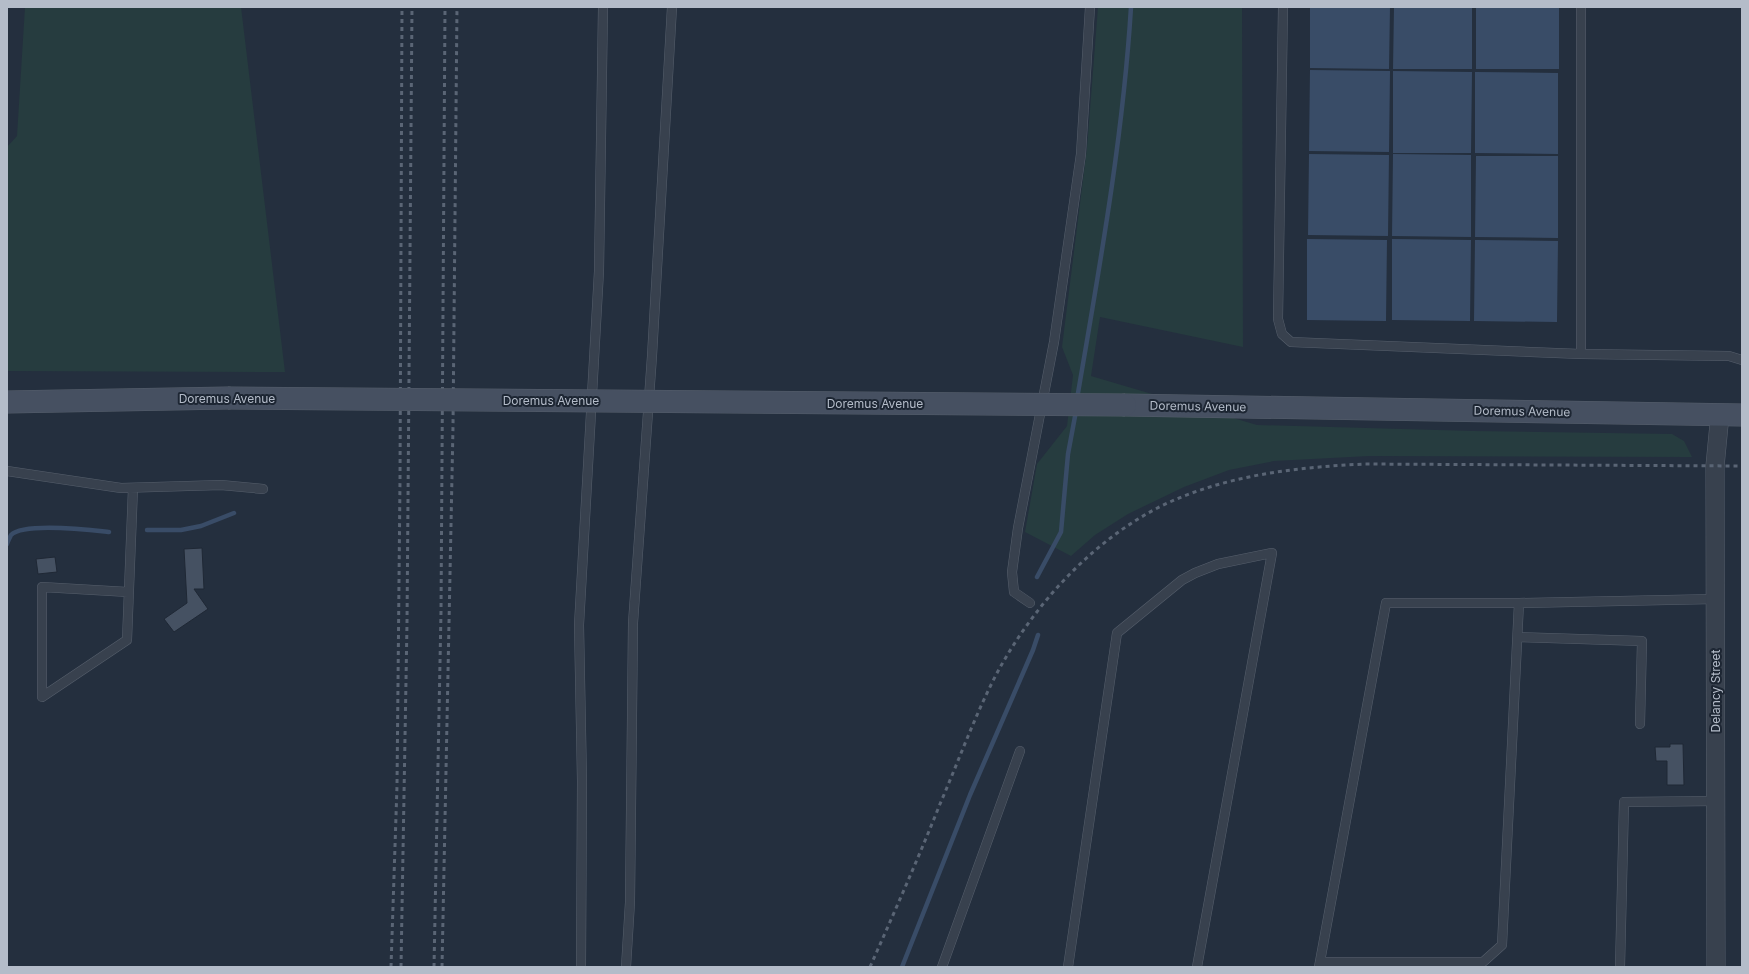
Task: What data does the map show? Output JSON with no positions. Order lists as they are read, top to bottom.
{
  "streets": {
    "main road": ["Doremus Avenue"],
    "street": ["Delancy Street"]
  },
  "crossings": [
    ["Doremus Avenue", "Delancy Street"]
  ]
}
